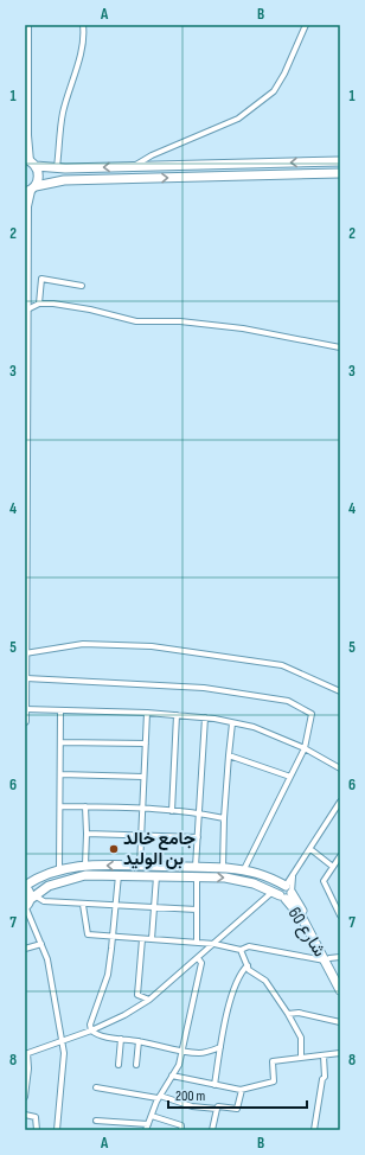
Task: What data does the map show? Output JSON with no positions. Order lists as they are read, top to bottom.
{
  "streets": {
    "main road": ["شارع 60"]
  },
  "places": ["جامع خالد بن الوليد"],
  "scale_bar": "200 m",
  "grid": {
    "columns": ["A", "B"],
    "rows": [
      "1",
      "2",
      "3",
      "4",
      "5",
      "6",
      "7",
      "8"
    ]
  }
}
